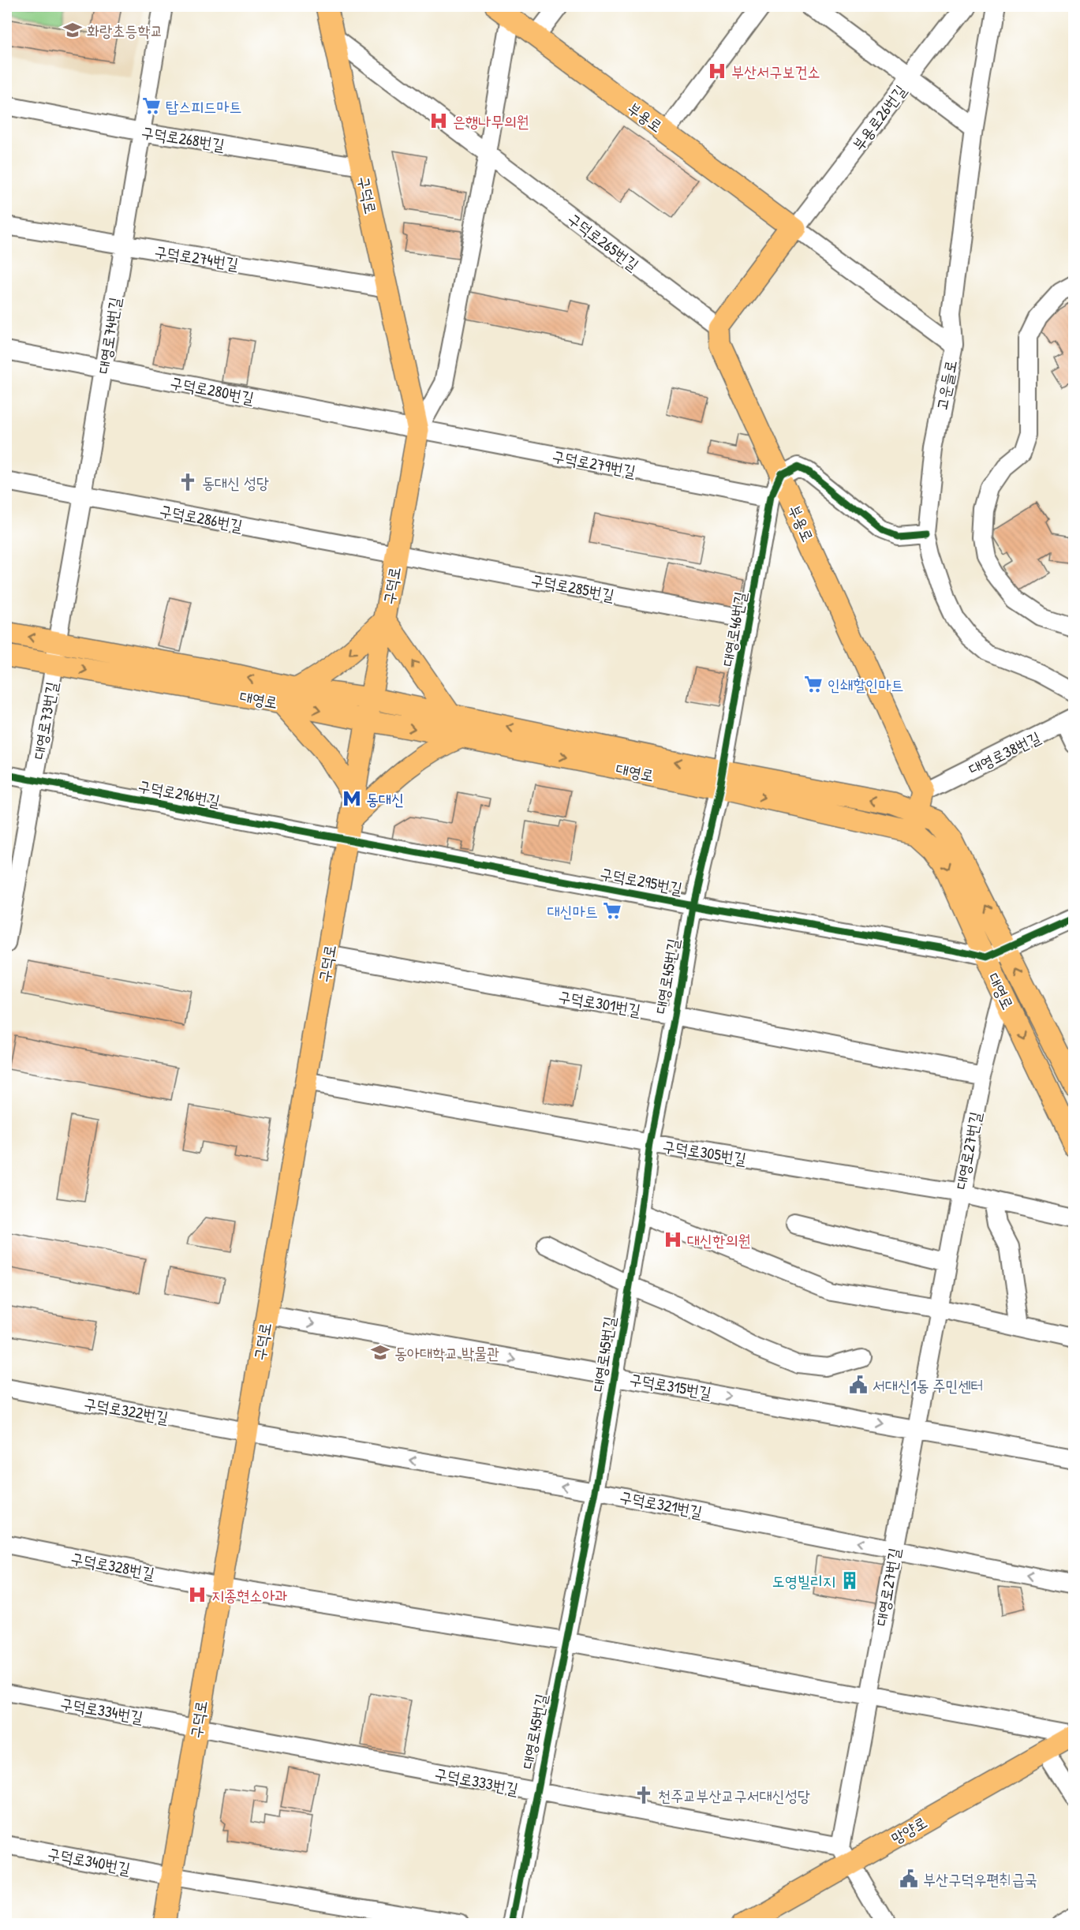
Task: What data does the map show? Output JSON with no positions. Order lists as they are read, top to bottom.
{
  "streets": {
    "main road": [
      "부용로",
      "구덕로",
      "대영로",
      "망양로"
    ],
    "street": [
      "부용로26번길",
      "구덕로268번길",
      "구덕로265번길",
      "구덕로274번길",
      "대영로74번길",
      "고운들로",
      "구덕로280번길",
      "구덕로279번길",
      "구덕로286번길",
      "구덕로285번길",
      "대영로46번길",
      "대영로73번길",
      "대영로38번길",
      "구덕로296번길",
      "구덕로295번길",
      "대영로45번길",
      "구덕로301번길",
      "대영로27번길",
      "구덕로305번길",
      "구덕로315번길",
      "구덕로322번길",
      "구덕로321번길",
      "구덕로328번길",
      "구덕로334번길",
      "구덕로333번길",
      "구덕로340번길"
    ]
  },
  "crossings": [
    ["부용로", "부용로26번길"],
    ["부용로", "구덕로265번길"],
    ["부용로", "고운들로"],
    ["부용로", "대영로46번길"],
    ["부용로", "대영로"],
    ["부용로", "대영로38번길"],
    ["구덕로268번길", "구덕로"],
    ["구덕로268번길", "대영로74번길"],
    ["구덕로", "구덕로265번길"],
    ["구덕로", "구덕로274번길"],
    ["구덕로", "구덕로280번길"],
    ["구덕로", "구덕로279번길"],
    ["구덕로", "구덕로286번길"],
    ["구덕로", "구덕로285번길"],
    ["구덕로", "대영로"],
    ["구덕로", "구덕로296번길"],
    ["구덕로", "구덕로295번길"],
    ["구덕로", "구덕로301번길"],
    ["구덕로", "구덕로305번길"],
    ["구덕로", "구덕로315번길"],
    ["구덕로", "구덕로322번길"],
    ["구덕로", "구덕로321번길"],
    ["구덕로", "구덕로328번길"],
    ["구덕로", "구덕로334번길"],
    ["구덕로", "구덕로333번길"],
    ["구덕로", "구덕로340번길"],
    ["구덕로274번길", "대영로74번길"],
    ["대영로74번길", "구덕로280번길"],
    ["대영로74번길", "구덕로286번길"],
    ["대영로74번길", "대영로"],
    ["대영로74번길", "대영로73번길"],
    ["구덕로280번길", "구덕로279번길"],
    ["구덕로279번길", "대영로46번길"],
    ["구덕로286번길", "구덕로285번길"],
    ["구덕로285번길", "대영로46번길"],
    ["대영로46번길", "대영로"],
    ["대영로46번길", "대영로45번길"],
    ["대영로", "대영로73번길"],
    ["대영로", "대영로38번길"],
    ["대영로", "구덕로295번길"],
    ["대영로", "대영로45번길"],
    ["대영로", "대영로27번길"],
    ["대영로73번길", "구덕로296번길"],
    ["구덕로296번길", "구덕로295번길"],
    ["구덕로295번길", "대영로45번길"],
    ["대영로45번길", "구덕로301번길"],
    ["대영로45번길", "구덕로305번길"],
    ["대영로45번길", "구덕로315번길"],
    ["대영로45번길", "구덕로321번길"],
    ["대영로45번길", "구덕로328번길"],
    ["대영로45번길", "구덕로333번길"],
    ["구덕로301번길", "대영로27번길"],
    ["대영로27번길", "구덕로305번길"],
    ["대영로27번길", "구덕로315번길"],
    ["대영로27번길", "구덕로321번길"],
    ["대영로27번길", "구덕로328번길"],
    ["대영로27번길", "구덕로333번길"],
    ["대영로27번길", "망양로"],
    ["구덕로322번길", "구덕로321번길"],
    ["구덕로328번길", "망양로"],
    ["구덕로334번길", "구덕로333번길"],
    ["구덕로333번길", "망양로"]
  ],
  "one_way": ["구덕로321번길"],
  "places": {
    "school or university": ["화랑초등학교", "동아대학교 박물관"],
    "hospital": [
      "부산서구보건소",
      "은행나무의원",
      "대신한의원",
      "지종현소아과"
    ],
    "supermarket": ["탑스피드마트", "인쇄할인마트", "대신마트"],
    "church": ["동대신 성당", "천주교부산교구서대신성당"],
    "metro station": ["동대신"],
    "public building": ["서대신1동 주민센터", "부산구덕우편취급국"],
    "building": ["도영빌리지"]
  }
}
